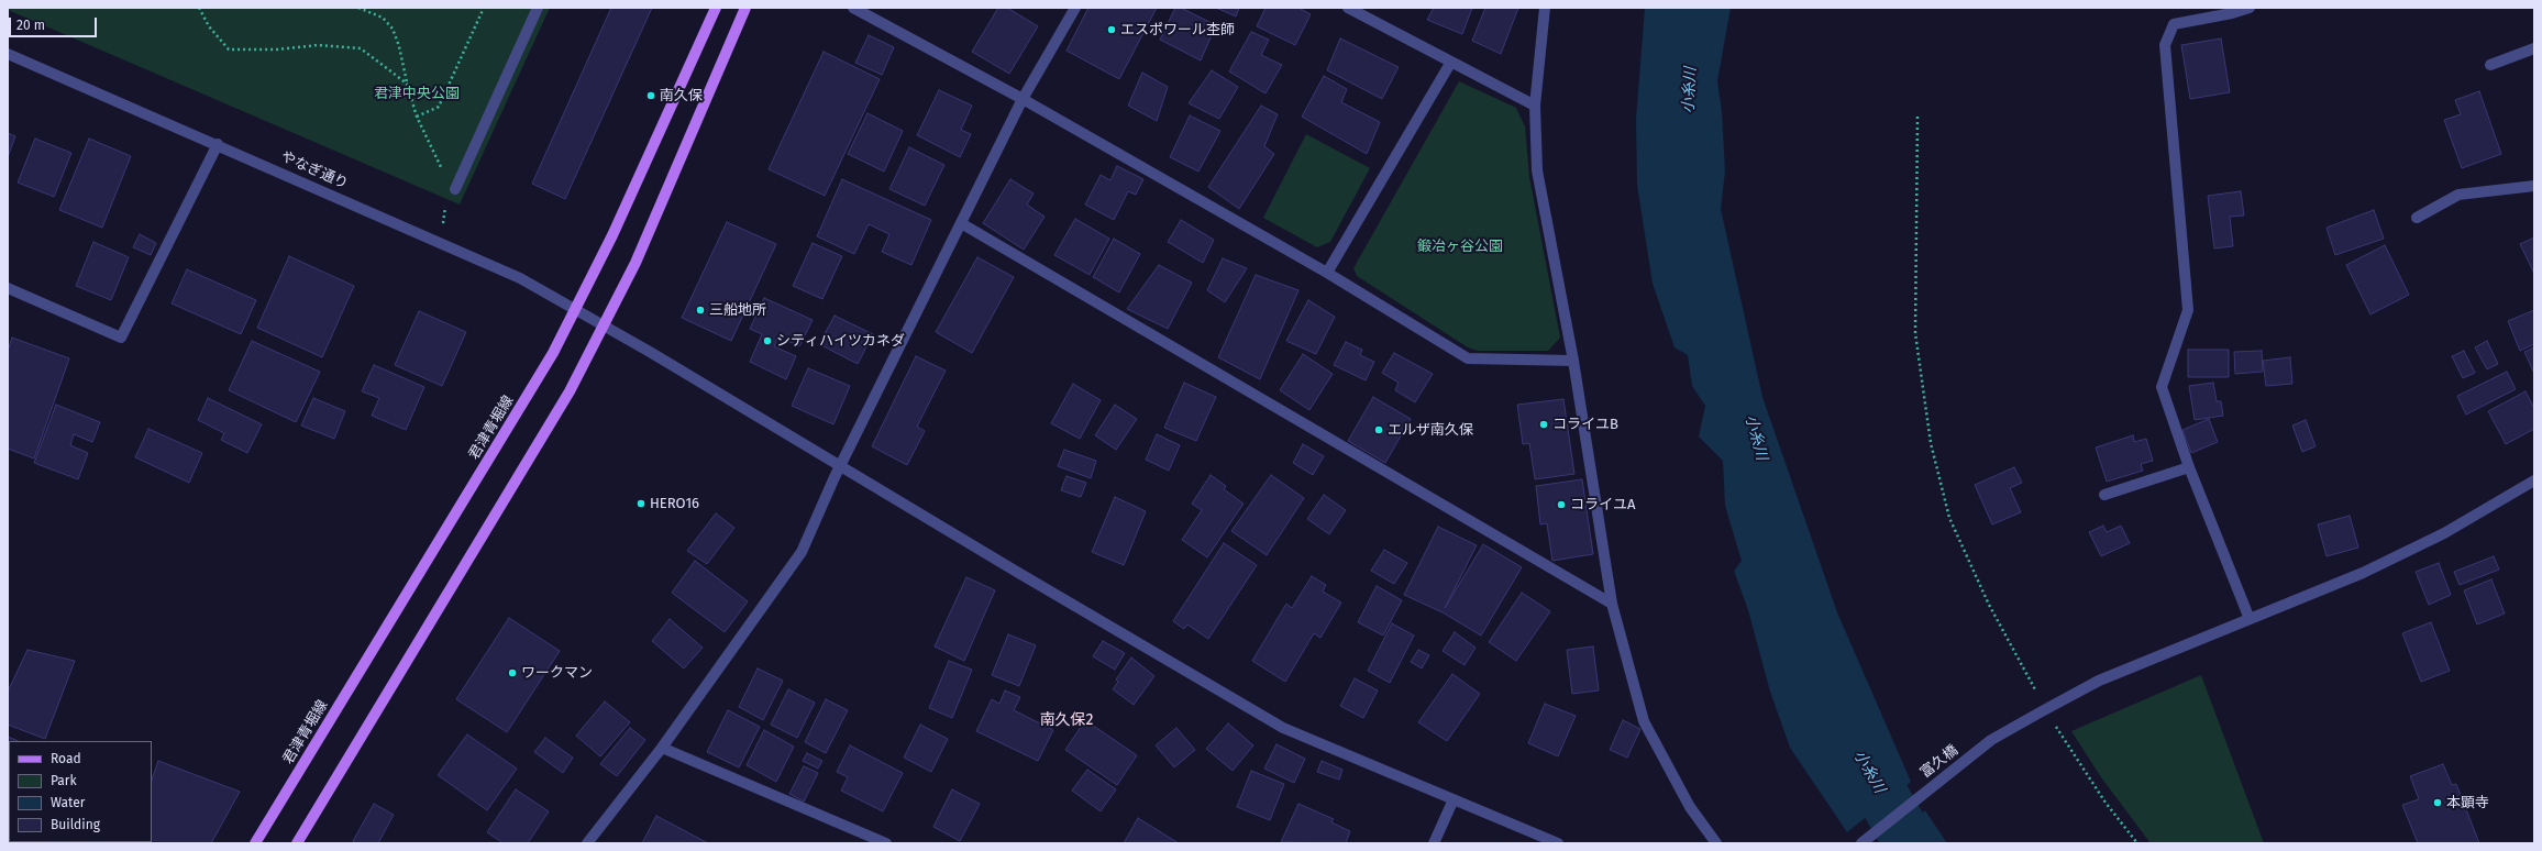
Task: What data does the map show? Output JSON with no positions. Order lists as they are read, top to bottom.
{
  "streets": {
    "main road": ["君津青堀線"],
    "street": ["やなぎ通り", "富久橋"]
  },
  "crossings": [
    ["やなぎ通り", "君津青堀線"]
  ],
  "districts": ["南久保2"],
  "water": ["小糸川"],
  "parks": ["君津中央公園", "鍛冶ヶ谷公園"],
  "places": [
    "エスポワール杢師",
    "南久保",
    "三船地所",
    "シティハイツカネダ",
    "コライユB",
    "エルザ南久保",
    "HERO16",
    "コライユA",
    "ワークマン",
    "本顕寺"
  ],
  "legend": [
    "Road",
    "Park",
    "Water",
    "Building"
  ],
  "scale_bar": "20 m"
}
